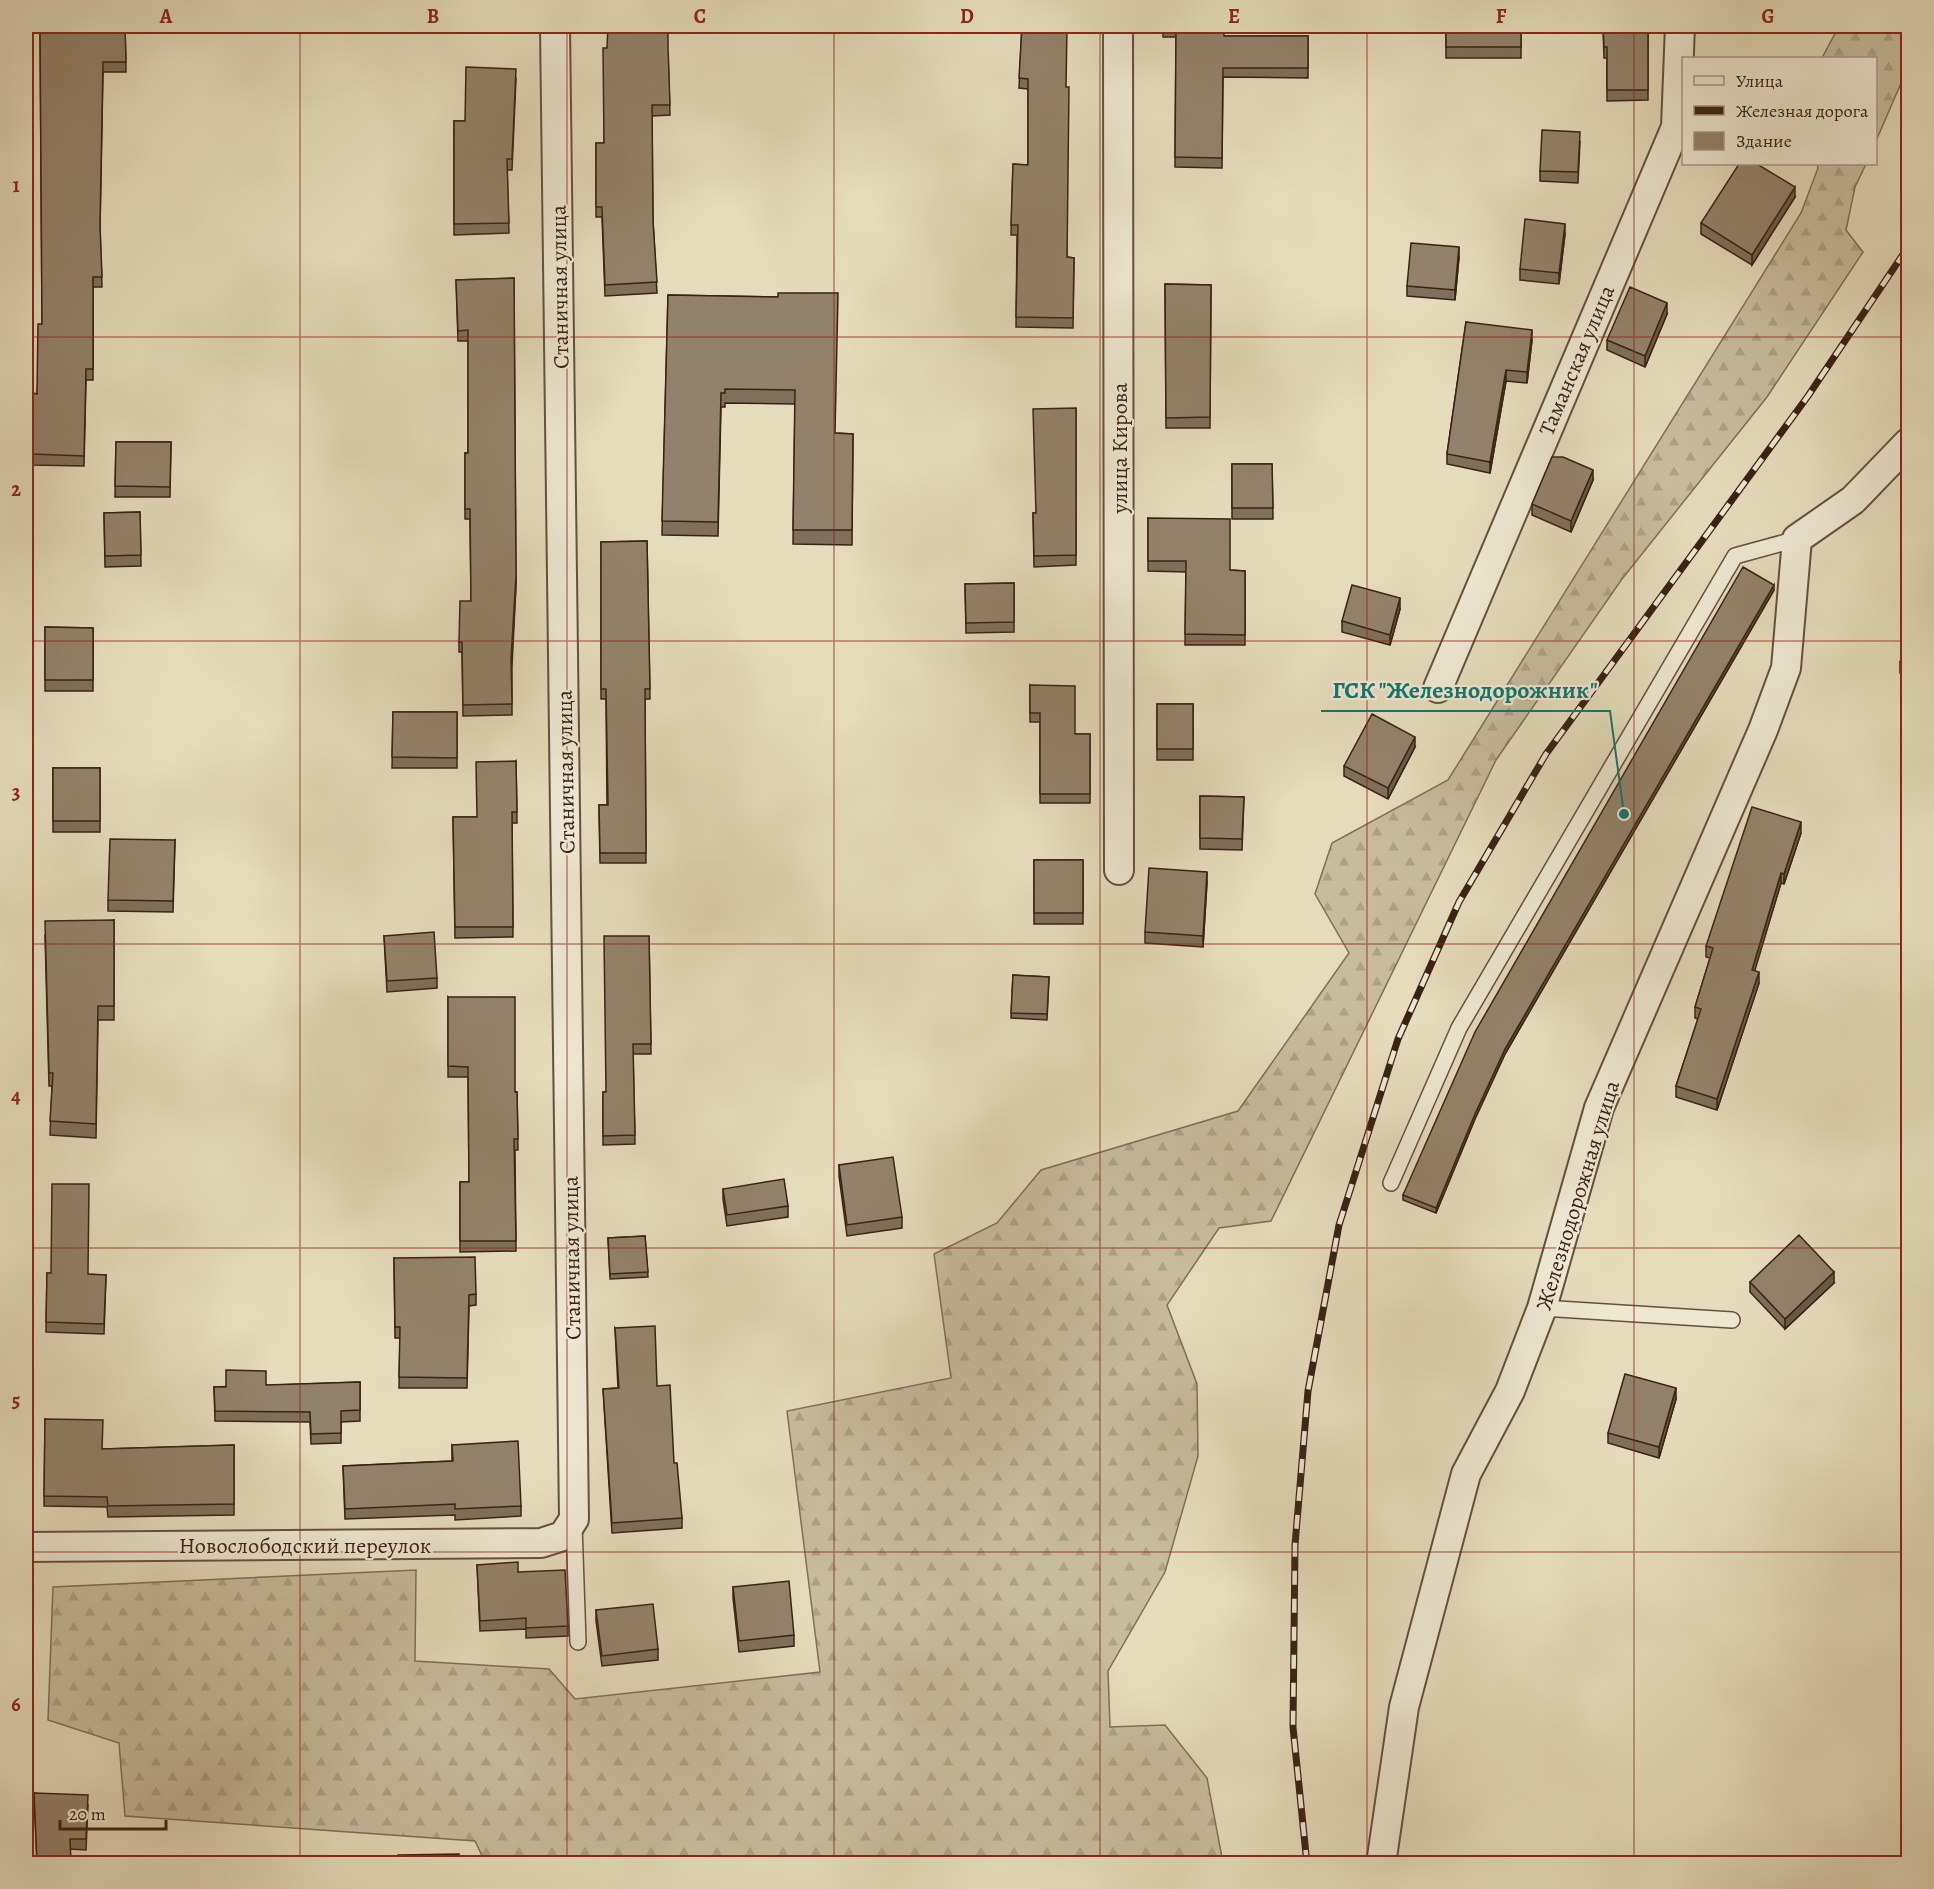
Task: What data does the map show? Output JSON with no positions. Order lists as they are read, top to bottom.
{
  "streets": {
    "street": [
      "Станичная улица",
      "Таманская улица",
      "улица Кирова",
      "Железнодорожная улица",
      "Новослободский переулок"
    ]
  },
  "crossings": [
    ["Станичная улица", "Новослободский переулок"]
  ],
  "places": ["ГСК \"Железнодорожник\""],
  "legend": ["Улица", "Железная дорога", "Здание"],
  "scale_bar": "20 m",
  "grid": {
    "columns": [
      "A",
      "B",
      "C",
      "D",
      "E",
      "F",
      "G"
    ],
    "rows": [
      "1",
      "2",
      "3",
      "4",
      "5",
      "6"
    ]
  }
}
